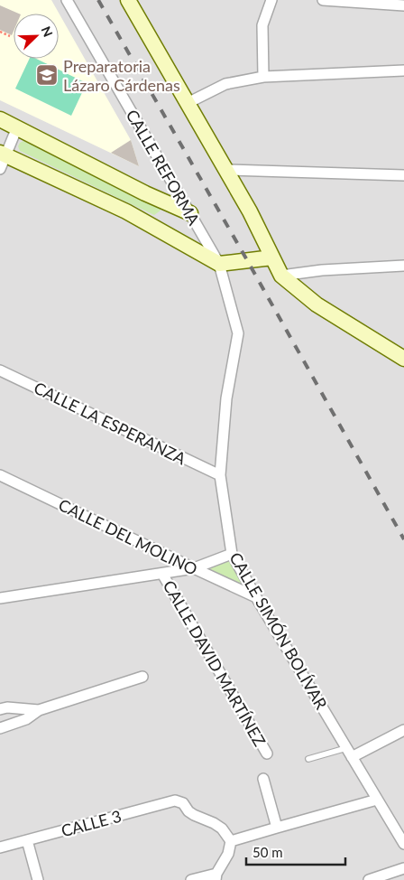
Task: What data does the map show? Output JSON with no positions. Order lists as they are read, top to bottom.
{
  "streets": {
    "street": [
      "CALLE REFORMA",
      "CALLE LA ESPERANZA",
      "CALLE DEL MOLINO",
      "CALLE SIMÓN BOLÍVAR",
      "CALLE DAVID MARTÍNEZ",
      "CALLE 3"
    ]
  },
  "crossings": [
    ["CALLE REFORMA", "CALLE SIMÓN BOLÍVAR"],
    ["CALLE LA ESPERANZA", "CALLE SIMÓN BOLÍVAR"],
    ["CALLE DEL MOLINO", "CALLE SIMÓN BOLÍVAR"]
  ],
  "places": {
    "school or university": ["Preparatoria Lázaro Cárdenas"]
  },
  "scale_bar": "50 m",
  "north": "top right"
}
